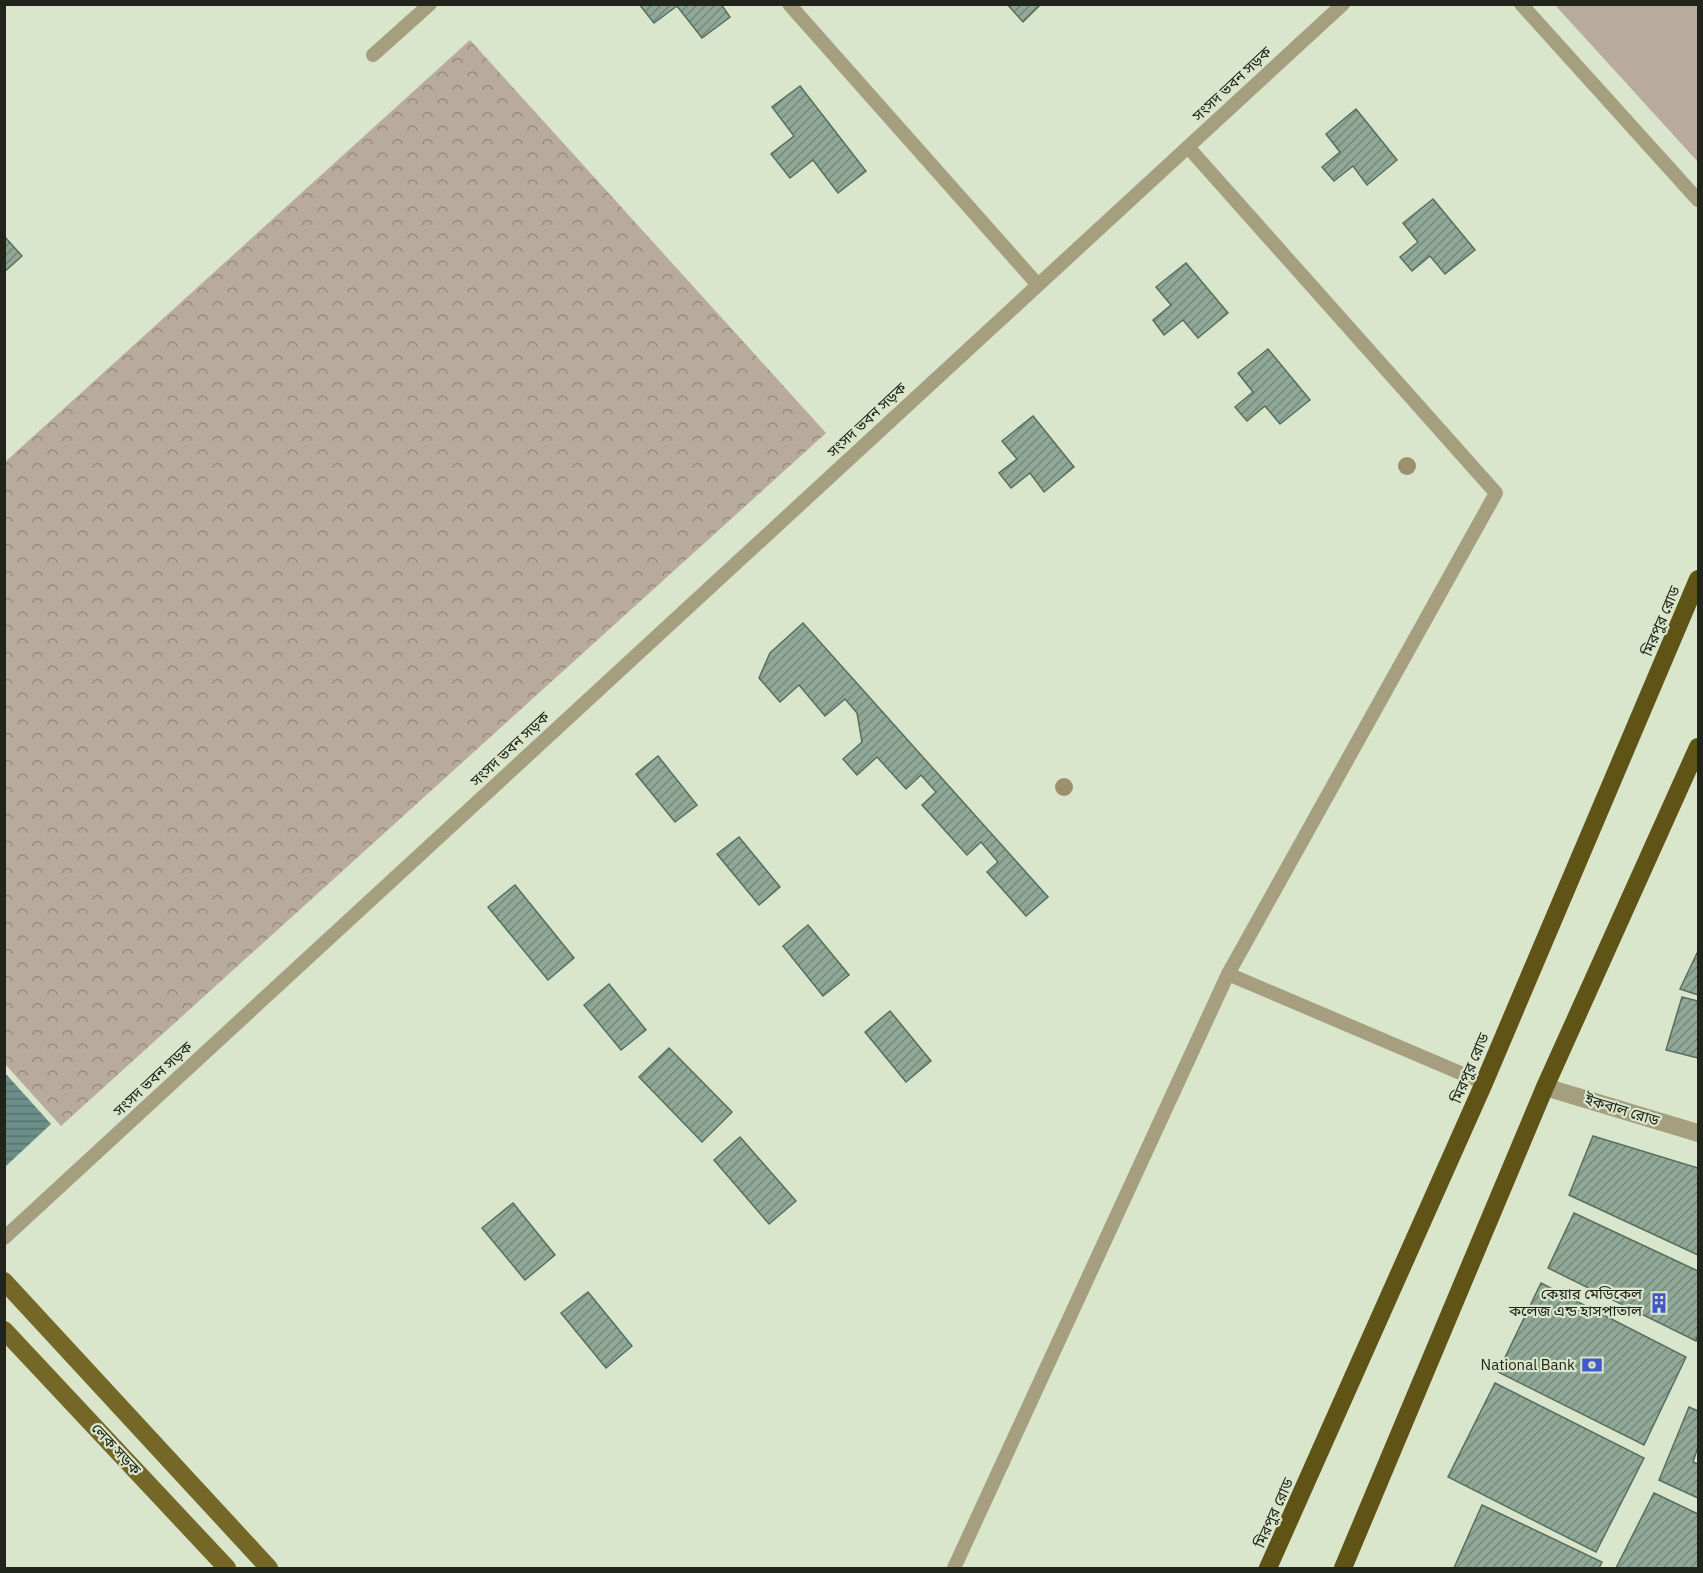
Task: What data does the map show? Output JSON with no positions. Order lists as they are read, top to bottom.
{
  "streets": {
    "highway": ["মিরপুর রোড"],
    "main road": ["লেক সড়ক"],
    "street": ["ইকবাল রোড"],
    "lane": ["সংসদ ভবন সড়ক"]
  },
  "places": {
    "building": ["কেয়ার মেডিকেল কলেজ এন্ড হাসপাতাল"],
    "bank": ["National Bank"]
  }
}
